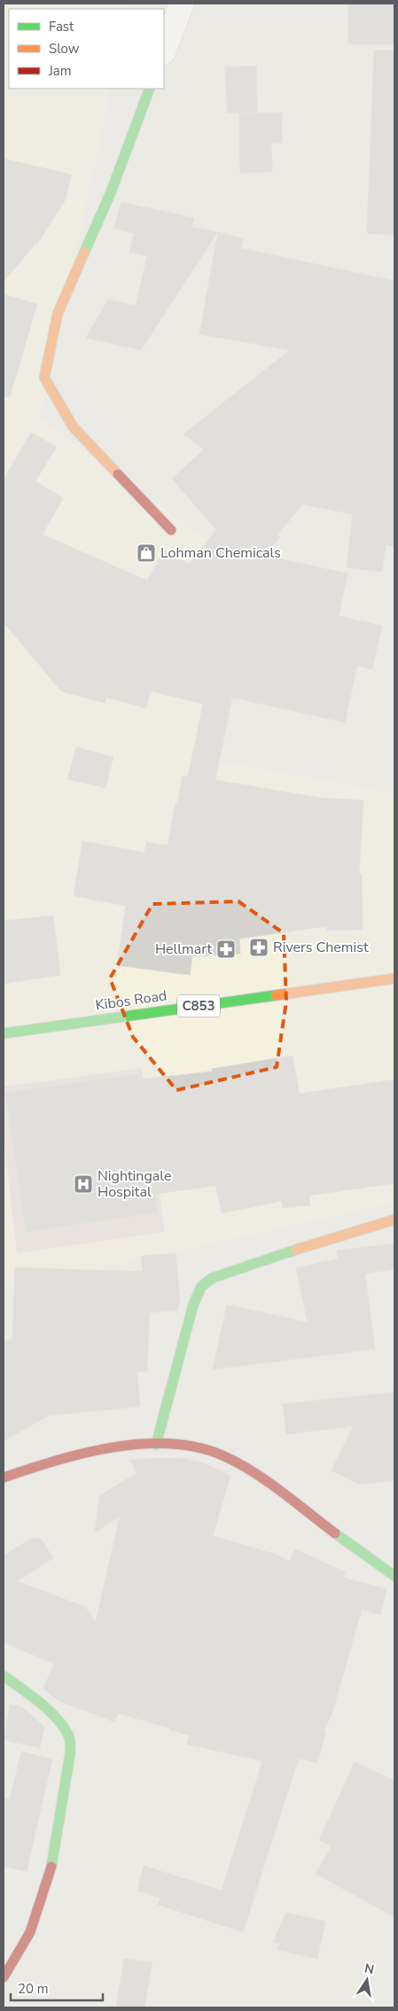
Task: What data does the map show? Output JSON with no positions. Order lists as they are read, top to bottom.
{
  "streets": {
    "street": ["Kibos Road", "C853"]
  },
  "places": {
    "shop": ["Lohman Chemicals"],
    "pharmacy": ["Rivers Chemist", "Hellmart"],
    "hospital": ["Nightingale Hospital"]
  },
  "legend": ["Fast", "Slow", "Jam"],
  "scale_bar": "20 m",
  "north": "top"
}
